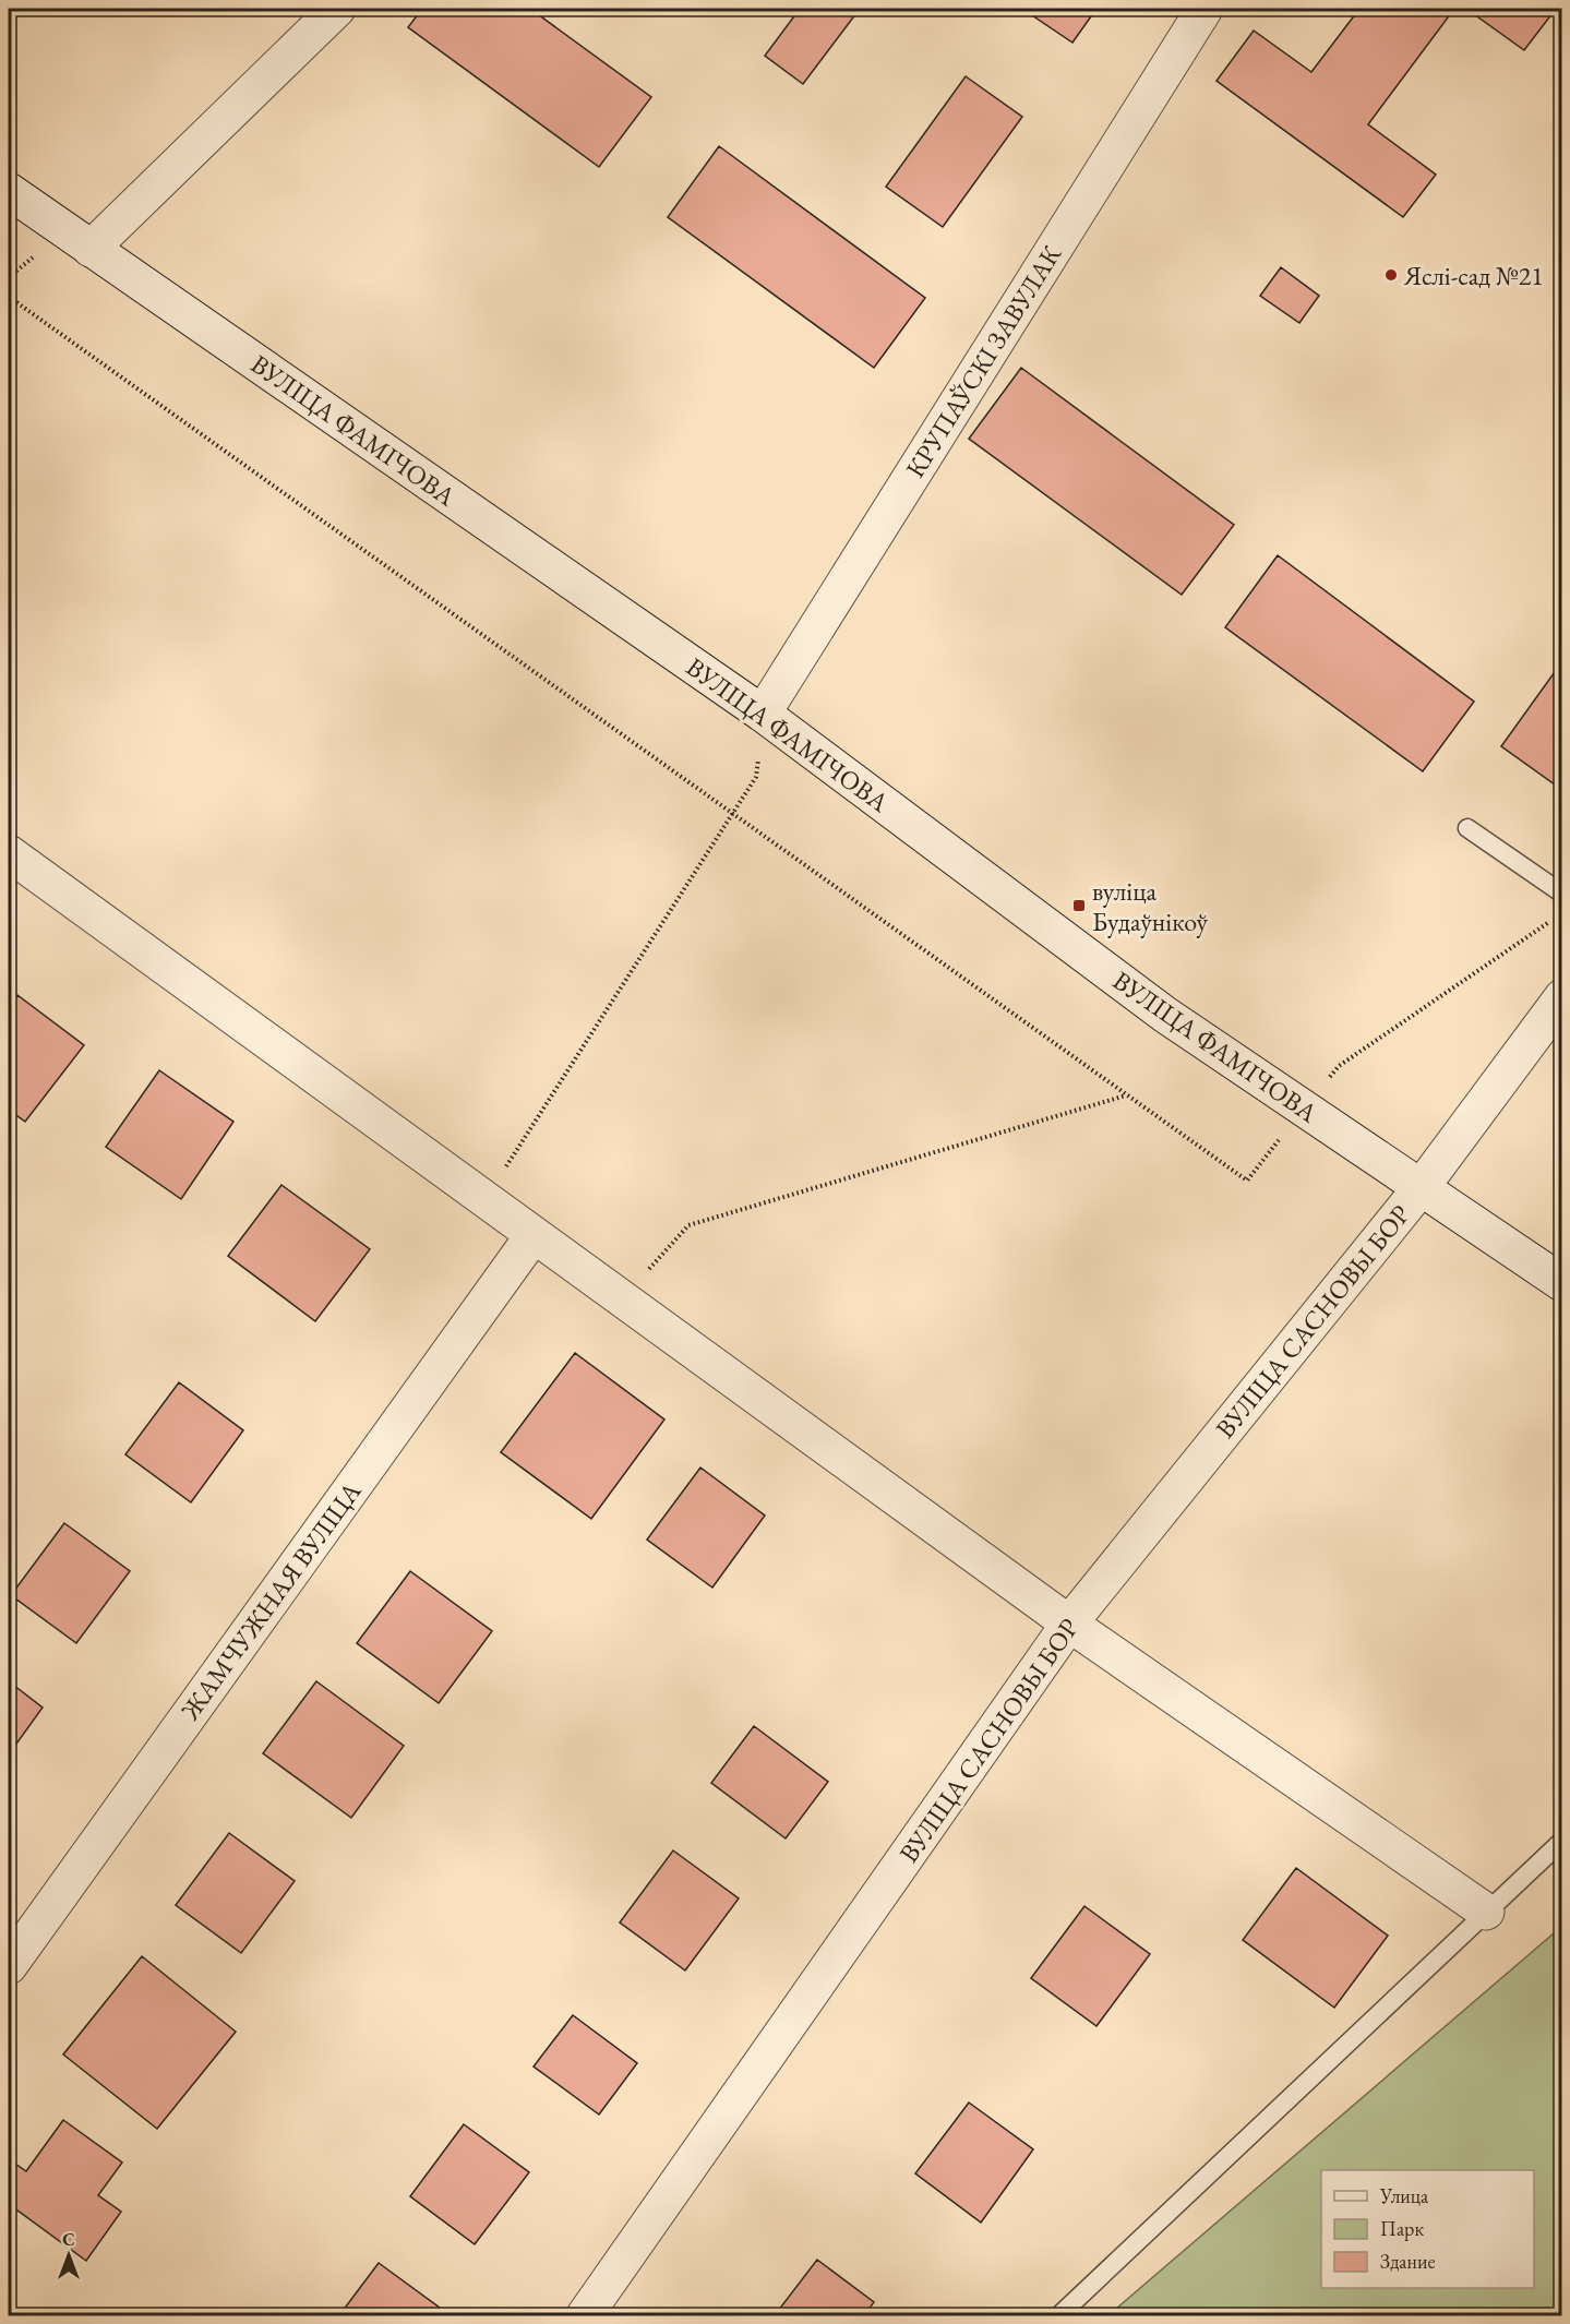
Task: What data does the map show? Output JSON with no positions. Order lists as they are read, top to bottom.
{
  "streets": {
    "street": [
      "КРУПАЎСКІ ЗАВУЛАК",
      "ВУЛІЦА ФАМІЧОВА",
      "ВУЛІЦА САСНОВЫ БОР",
      "ЖАМЧУЖНАЯ ВУЛІЦА"
    ]
  },
  "crossings": [
    ["КРУПАЎСКІ ЗАВУЛАК", "ВУЛІЦА ФАМІЧОВА"],
    ["ВУЛІЦА ФАМІЧОВА", "ВУЛІЦА САСНОВЫ БОР"]
  ],
  "places": {
    "other": ["Яслі-сад №21"],
    "transit": ["вуліца Будаўнікоў"]
  },
  "legend": ["Улица", "Парк", "Здание"],
  "north": "top"
}
